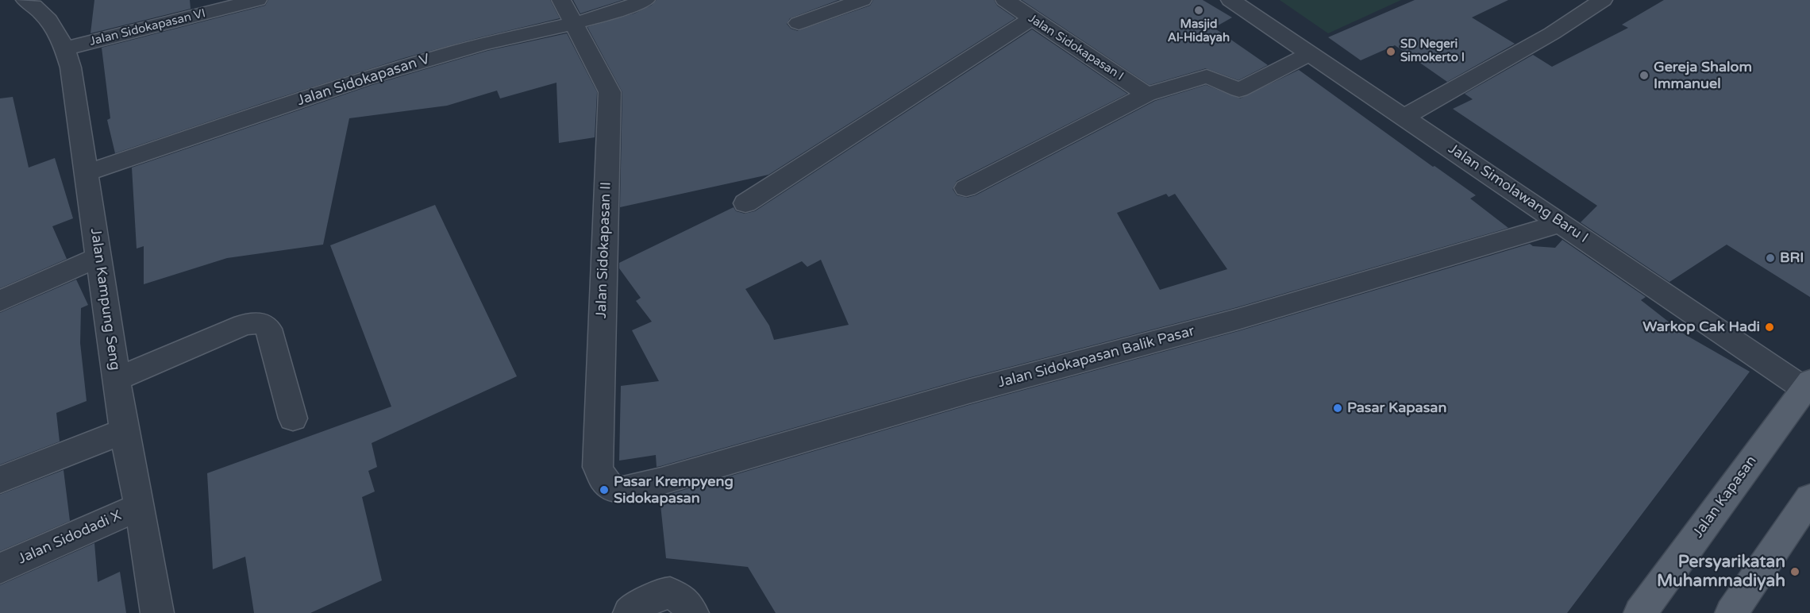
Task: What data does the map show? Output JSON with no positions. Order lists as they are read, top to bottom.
{
  "streets": {
    "main road": ["Jalan Kapasan"],
    "street": [
      "Jalan Sidokapasan VI",
      "Jalan Sidokapasan I",
      "Jalan Sidokapasan V",
      "Jalan Simolawang Baru I",
      "Jalan Sidokapasan II",
      "Jalan Kampung Seng",
      "Jalan Sidokapasan Balik Pasar",
      "Jalan Sidodadi X"
    ]
  },
  "crossings": [
    ["Jalan Sidokapasan VI", "Jalan Kampung Seng"],
    ["Jalan Sidokapasan V", "Jalan Sidokapasan II"],
    ["Jalan Sidokapasan V", "Jalan Kampung Seng"],
    ["Jalan Simolawang Baru I", "Jalan Sidokapasan Balik Pasar"],
    ["Jalan Simolawang Baru I", "Jalan Kapasan"],
    ["Jalan Sidokapasan II", "Jalan Sidokapasan Balik Pasar"],
    ["Jalan Kampung Seng", "Jalan Sidodadi X"]
  ],
  "places": [
    "Masjid Al-Hidayah",
    "SD Negeri Simokerto I",
    "Gereja Shalom Immanuel",
    "BRI",
    "Warkop Cak Hadi",
    "Pasar Kapasan",
    "Pasar Krempyeng Sidokapasan",
    "Persyarikatan Muhammadiyah"
  ]
}
